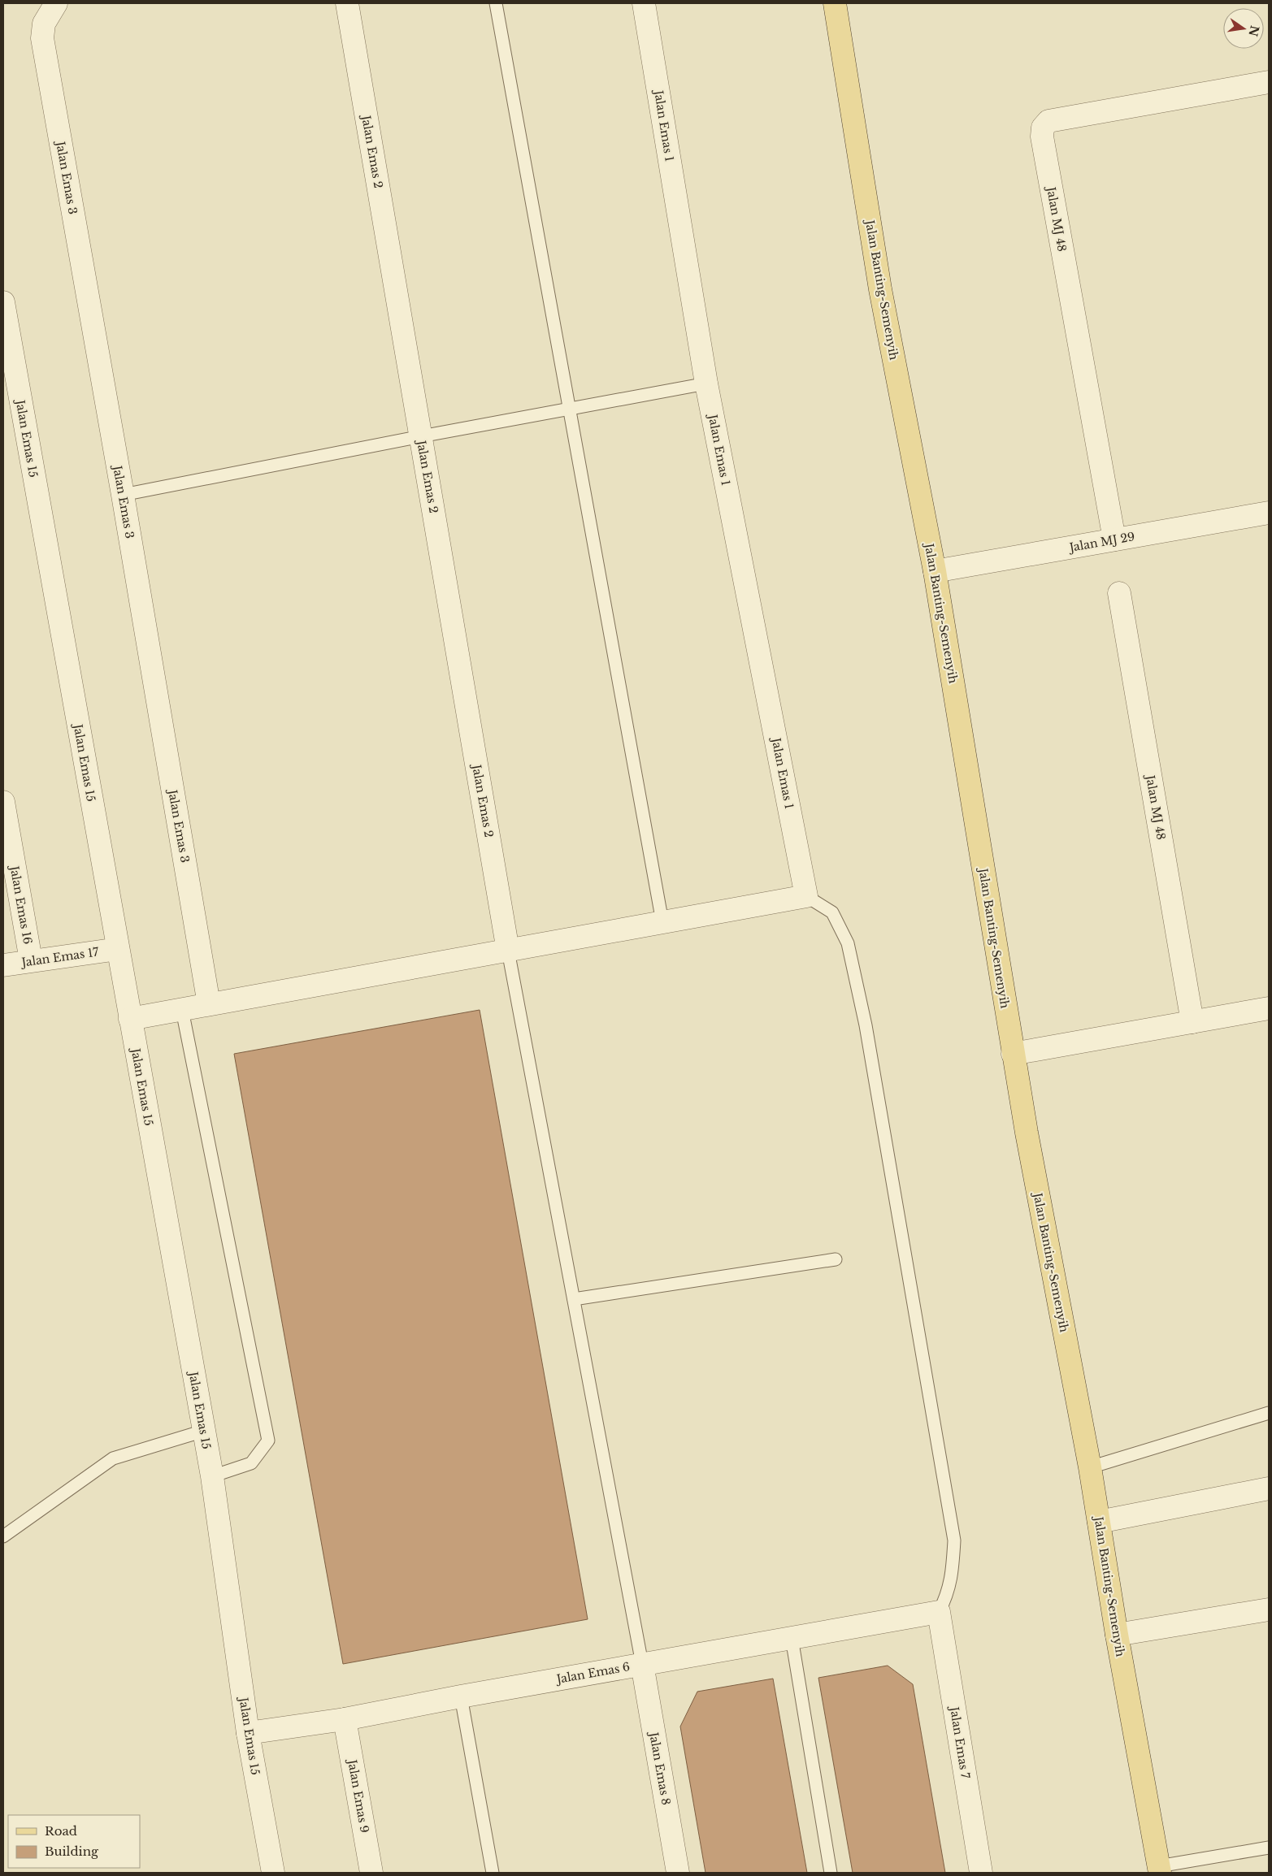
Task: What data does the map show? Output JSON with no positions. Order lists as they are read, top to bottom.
{
  "streets": {
    "main road": ["Jalan Banting-Semenyih"],
    "street": [
      "Jalan Emas 1",
      "Jalan Emas 2",
      "Jalan Emas 3",
      "Jalan MJ 48",
      "Jalan Emas 15",
      "Jalan MJ 29",
      "Jalan Emas 16",
      "Jalan Emas 17",
      "Jalan Emas 6",
      "Jalan Emas 7",
      "Jalan Emas 8",
      "Jalan Emas 9"
    ]
  },
  "crossings": [
    ["Jalan MJ 48", "Jalan MJ 29"],
    ["Jalan Banting-Semenyih", "Jalan MJ 29"],
    ["Jalan Emas 15", "Jalan Emas 17"],
    ["Jalan Emas 15", "Jalan Emas 6"],
    ["Jalan Emas 16", "Jalan Emas 17"],
    ["Jalan Emas 6", "Jalan Emas 7"],
    ["Jalan Emas 6", "Jalan Emas 8"],
    ["Jalan Emas 6", "Jalan Emas 9"]
  ],
  "legend": ["Road", "Building"],
  "north": "right"
}
